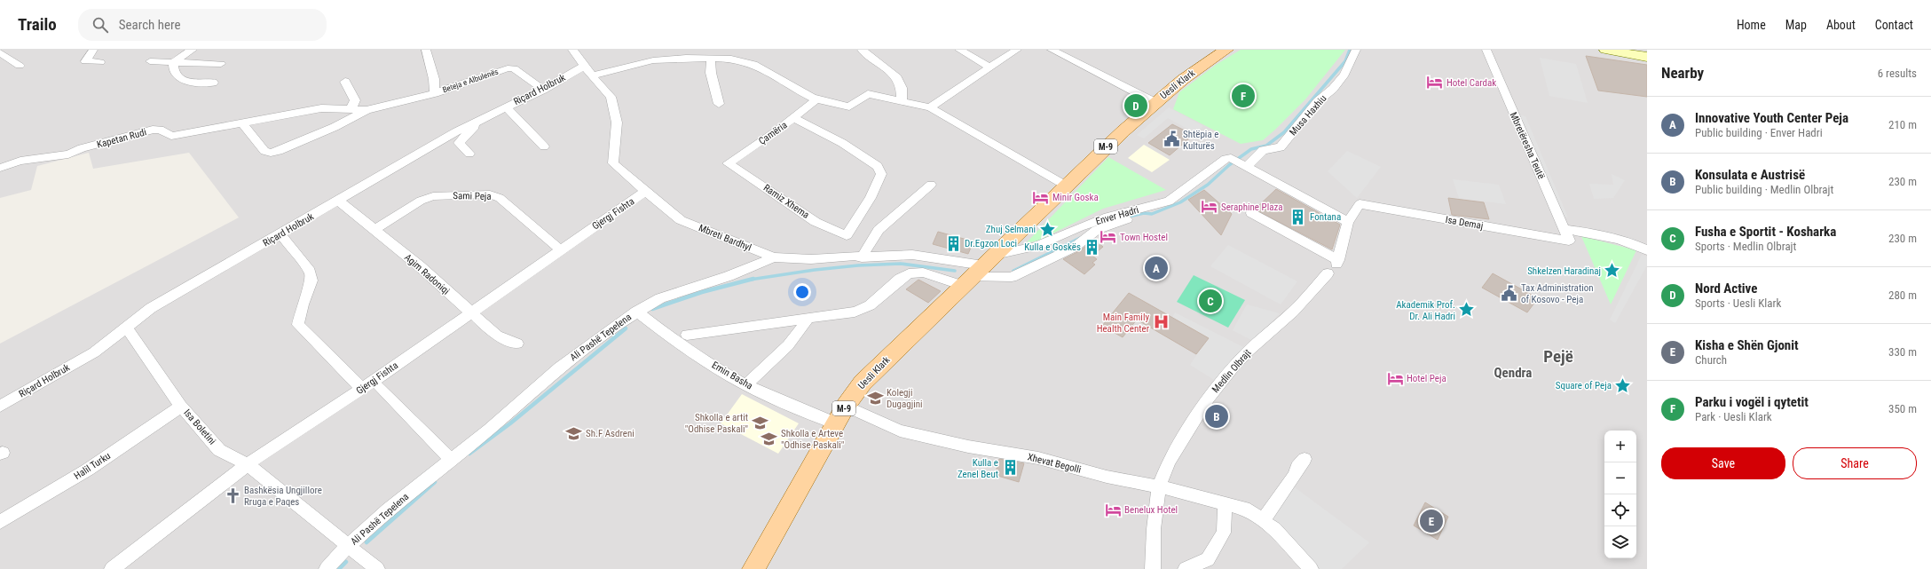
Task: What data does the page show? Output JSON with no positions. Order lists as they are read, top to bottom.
{
  "streets": {
    "main road": ["Uesli Klark", "M-9"],
    "street": [
      "Beteja e Albulenës",
      "Riçard Holbruk",
      "Musa Haxhiu",
      "Çamëria",
      "Kapetan Rudi",
      "Mbretëresha Teutë",
      "Sami Peja",
      "Ramiz Xhema",
      "Gjergj Fishta",
      "Enver Hadri",
      "Isa Demaj",
      "Mbreti Bardhyl",
      "Agim Radoniqi",
      "Ali Pashë Tepelena",
      "Medlin Olbrajt",
      "Emin Basha",
      "Isa Boletini",
      "Xhevat Begolli",
      "Halil Turku"
    ]
  },
  "crossings": [
    ["Beteja e Albulenës", "Riçard Holbruk"],
    ["Beteja e Albulenës", "Kapetan Rudi"],
    ["Uesli Klark", "Enver Hadri"],
    ["Uesli Klark", "Mbreti Bardhyl"],
    ["Uesli Klark", "Emin Basha"],
    ["Uesli Klark", "Xhevat Begolli"],
    ["Riçard Holbruk", "Mbreti Bardhyl"],
    ["Riçard Holbruk", "Agim Radoniqi"],
    ["Riçard Holbruk", "Isa Boletini"],
    ["Musa Haxhiu", "Enver Hadri"],
    ["Çamëria", "Ramiz Xhema"],
    ["Mbretëresha Teutë", "Isa Demaj"],
    ["Sami Peja", "Gjergj Fishta"],
    ["Sami Peja", "Agim Radoniqi"],
    ["Gjergj Fishta", "Mbreti Bardhyl"],
    ["Gjergj Fishta", "Agim Radoniqi"],
    ["Gjergj Fishta", "Isa Boletini"],
    ["Enver Hadri", "Mbreti Bardhyl"],
    ["Mbreti Bardhyl", "Ali Pashë Tepelena"],
    ["Ali Pashë Tepelena", "Emin Basha"],
    ["Ali Pashë Tepelena", "Isa Boletini"],
    ["Medlin Olbrajt", "Xhevat Begolli"],
    ["Isa Boletini", "Halil Turku"]
  ],
  "districts": ["Pejë", "Qendra"],
  "places": {
    "hotel": [
      "Hotel Cardak",
      "Minir Goska",
      "Seraphine Plaza",
      "Town Hostel",
      "Hotel Peja",
      "Benelux Hotel"
    ],
    "public building": ["Shtëpia e Kulturës", "Tax Administration of Kosovo - Peja"],
    "building": [
      "Fontana",
      "Dr.Egzon Loci",
      "Kulla e Goskës",
      "Kulla e Zenel Beut"
    ],
    "place": [
      "Zhuj Selmani",
      "Shkelzen Haradinaj",
      "Akademik Prof. Dr. Ali Hadri",
      "Square of Peja"
    ],
    "hospital": ["Main Family Health Center"],
    "school or university": [
      "Kolegji Dugagjini",
      "Shkolla e artit \"Odhise Paskali\"",
      "Sh.F Asdreni",
      "Shkolla e Arteve \"Odhise Paskali\""
    ],
    "church": ["Bashkësia Ungjillore Rruga e Paqes"]
  },
  "page": {
    "header": "Trailo",
    "search": "Search here",
    "nav": [
      "Home",
      "Map",
      "About",
      "Contact"
    ],
    "heading": ["Nearby", "6 results"],
    "pins": [
      "F",
      "D",
      "A",
      "C",
      "B",
      "E"
    ],
    "list": [
      {
        "mark": "A",
        "name": "Innovative Youth Center Peja",
        "note": "Public building · Enver Hadri",
        "value": "210 m"
      },
      {
        "mark": "B",
        "name": "Konsulata e Austrisë",
        "note": "Public building · Medlin Olbrajt",
        "value": "230 m"
      },
      {
        "mark": "C",
        "name": "Fusha e Sportit - Kosharka",
        "note": "Sports · Medlin Olbrajt",
        "value": "230 m"
      },
      {
        "mark": "D",
        "name": "Nord Active",
        "note": "Sports · Uesli Klark",
        "value": "280 m"
      },
      {
        "mark": "E",
        "name": "Kisha e Shën Gjonit",
        "note": "Church",
        "value": "330 m"
      },
      {
        "mark": "F",
        "name": "Parku i vogël i qytetit",
        "note": "Park · Uesli Klark",
        "value": "350 m"
      }
    ],
    "map_buttons": ["+", "−"],
    "buttons": ["Save", "Share"]
  }
}
